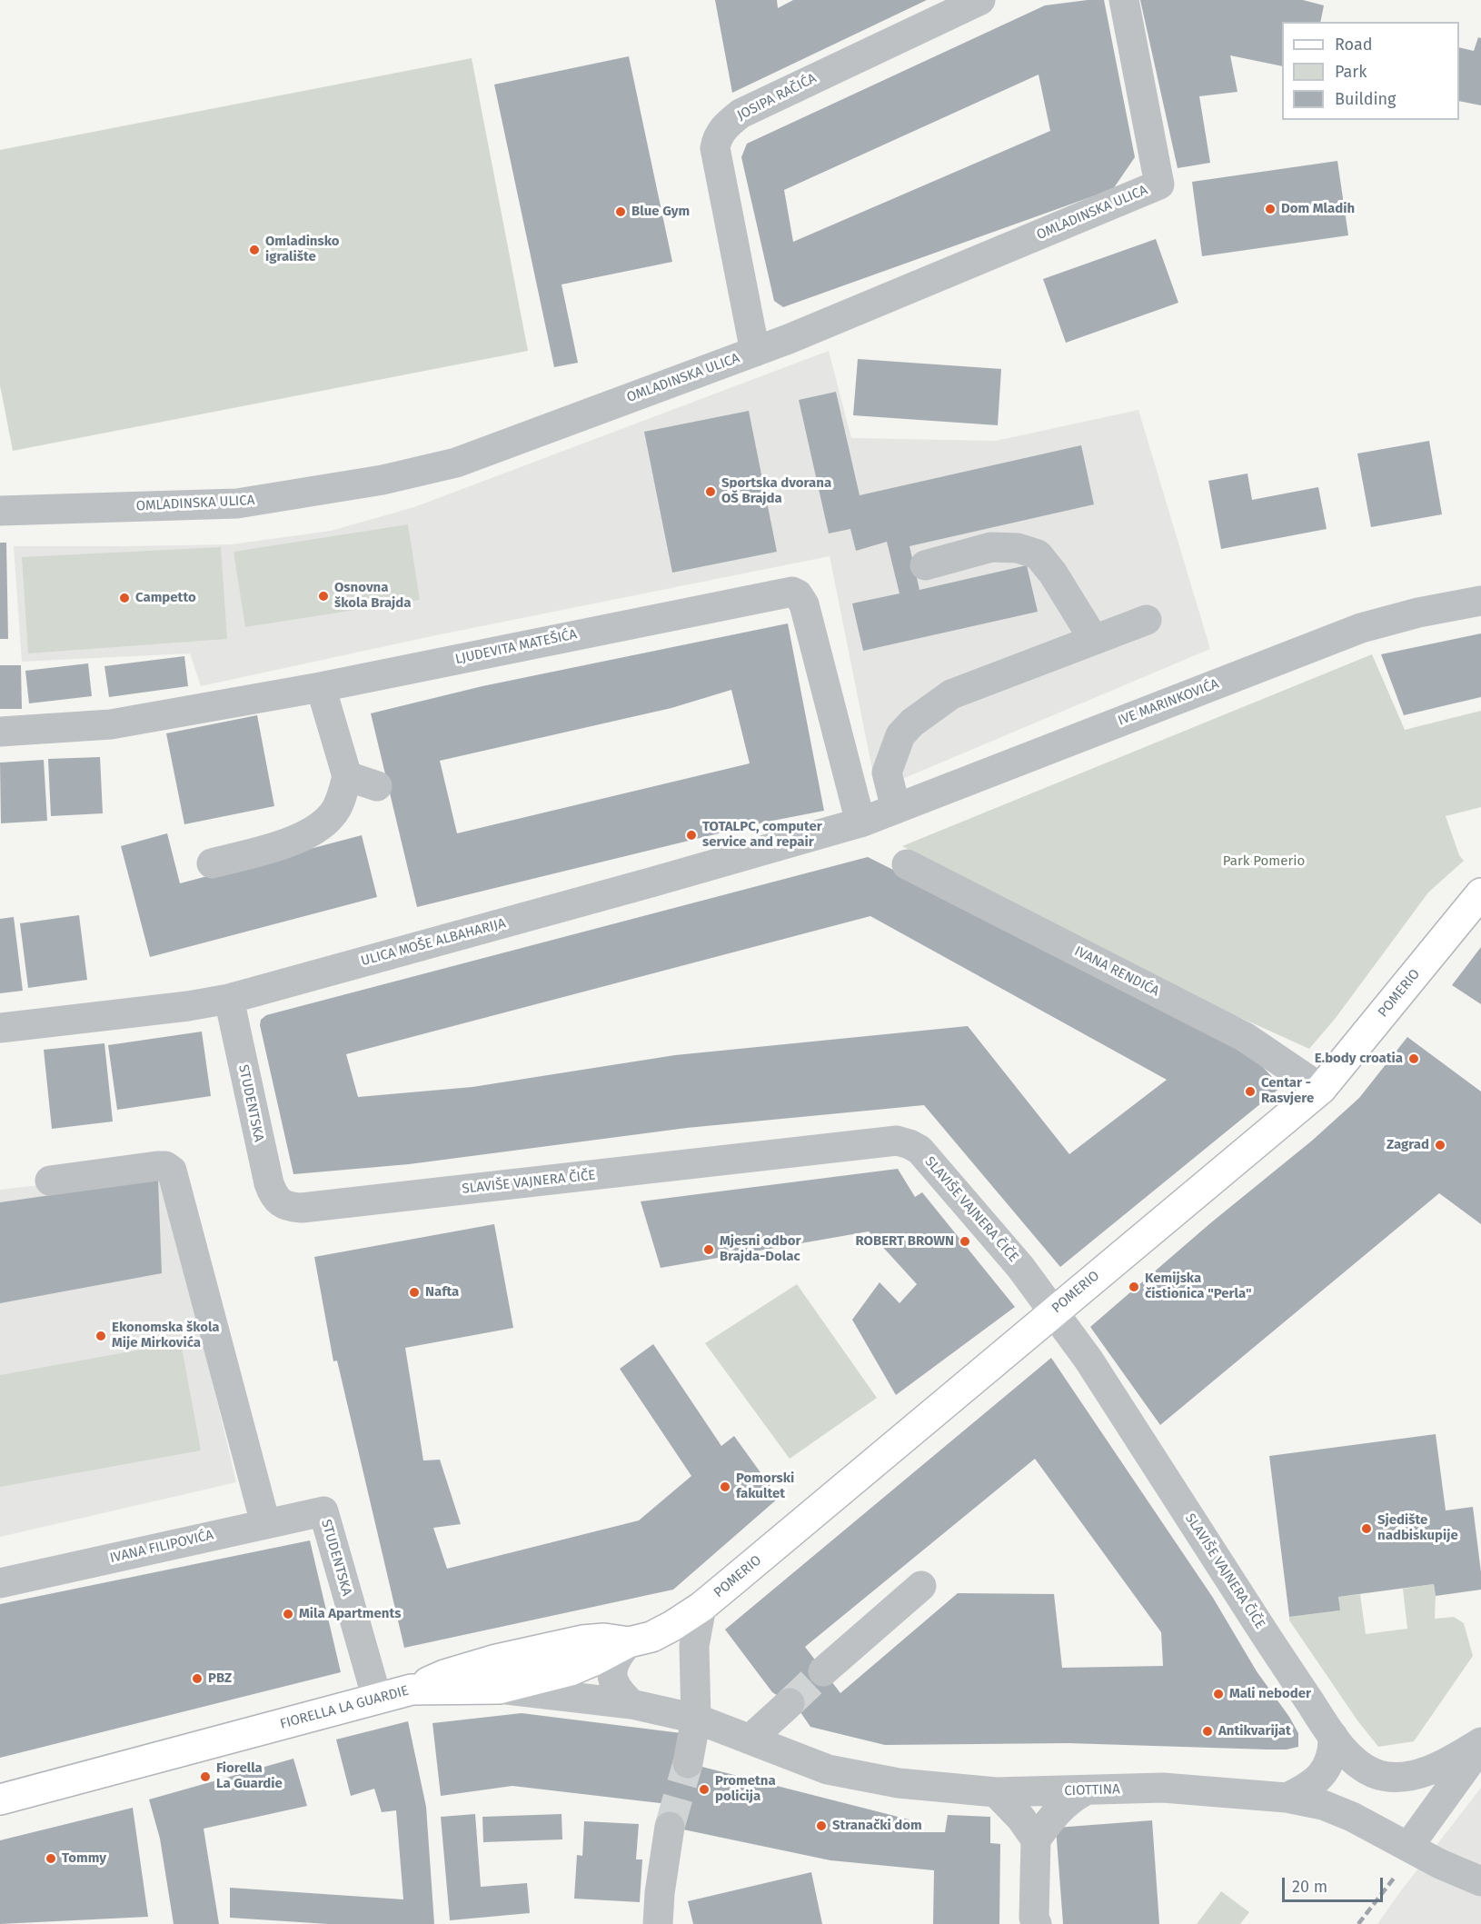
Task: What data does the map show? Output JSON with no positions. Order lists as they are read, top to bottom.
{
  "streets": {
    "main road": ["POMERIO", "FIORELLA LA GUARDIE"],
    "street": [
      "JOSIPA RAČIĆA",
      "OMLADINSKA ULICA",
      "LJUDEVITA MATEŠIĆA",
      "IVE MARINKOVIĆA",
      "ULICA MOŠE ALBAHARIJA",
      "IVANA RENDIĆA",
      "STUDENTSKA",
      "SLAVIŠE VAJNERA ČIČE",
      "IVANA FILIPOVIĆA",
      "CIOTTINA"
    ]
  },
  "crossings": [
    ["JOSIPA RAČIĆA", "OMLADINSKA ULICA"],
    ["LJUDEVITA MATEŠIĆA", "IVE MARINKOVIĆA"],
    ["LJUDEVITA MATEŠIĆA", "ULICA MOŠE ALBAHARIJA"],
    ["IVE MARINKOVIĆA", "ULICA MOŠE ALBAHARIJA"],
    ["ULICA MOŠE ALBAHARIJA", "STUDENTSKA"],
    ["IVANA RENDIĆA", "POMERIO"],
    ["POMERIO", "SLAVIŠE VAJNERA ČIČE"],
    ["POMERIO", "FIORELLA LA GUARDIE"],
    ["STUDENTSKA", "SLAVIŠE VAJNERA ČIČE"],
    ["STUDENTSKA", "IVANA FILIPOVIĆA"],
    ["STUDENTSKA", "FIORELLA LA GUARDIE"],
    ["FIORELLA LA GUARDIE", "CIOTTINA"]
  ],
  "parks": ["Park Pomerio"],
  "places": [
    "Dom Mladih",
    "Blue Gym",
    "Omladinsko igralište",
    "Sportska dvorana OŠ Brajda",
    "Osnovna škola Brajda",
    "Campetto",
    "TOTALPC, computer service and repair",
    "E.body croatia",
    "Centar - Rasvjere",
    "Zagrad",
    "ROBERT BROWN",
    "Mjesni odbor Brajda-Dolac",
    "Kemijska čistionica \"Perla\"",
    "Nafta",
    "Ekonomska škola Mije Mirkovića",
    "Pomorski fakultet",
    "Sjedište nadbiskupije",
    "Mila Apartments",
    "PBZ",
    "Mali neboder",
    "Antikvarijat",
    "Fiorella La Guardie",
    "Prometna policija",
    "Stranački dom",
    "Tommy"
  ],
  "legend": ["Road", "Park", "Building"],
  "scale_bar": "20 m"
}
